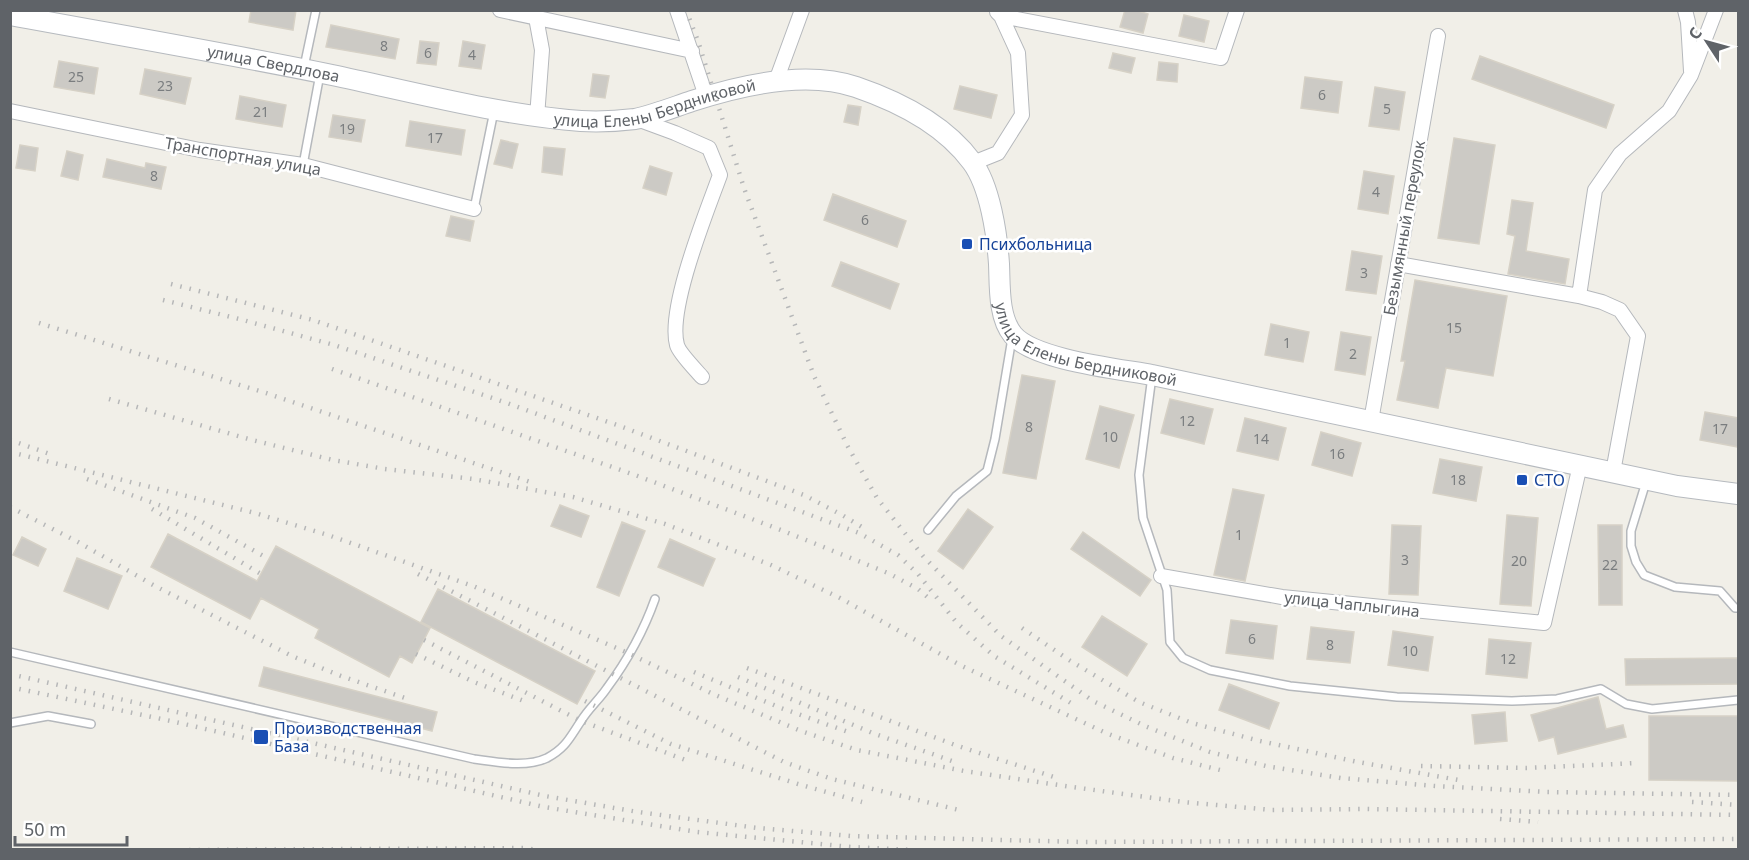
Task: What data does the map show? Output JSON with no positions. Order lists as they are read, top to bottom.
{
  "streets": {
    "street": [
      "улица Свердлова",
      "улица Елены Бердниковой",
      "Транспортная улица",
      "Безымянный переулок",
      "улица Чаплыгина"
    ]
  },
  "crossings": [
    ["улица Свердлова", "улица Елены Бердниковой"],
    ["улица Елены Бердниковой", "Безымянный переулок"],
    ["улица Елены Бердниковой", "улица Чаплыгина"]
  ],
  "places": {
    "transit": ["Психбольница", "СТО", "Производственная База"]
  },
  "house_numbers": [
    "8",
    "6",
    "4",
    "25",
    "23",
    "6",
    "5",
    "21",
    "19",
    "17",
    "8",
    "4",
    "6",
    "3",
    "15",
    "1",
    "2",
    "12",
    "8",
    "17",
    "10",
    "14",
    "16",
    "18",
    "1",
    "3",
    "20",
    "22",
    "6",
    "8",
    "10",
    "12"
  ],
  "scale_bar": "50 m",
  "north": "top left"
}
